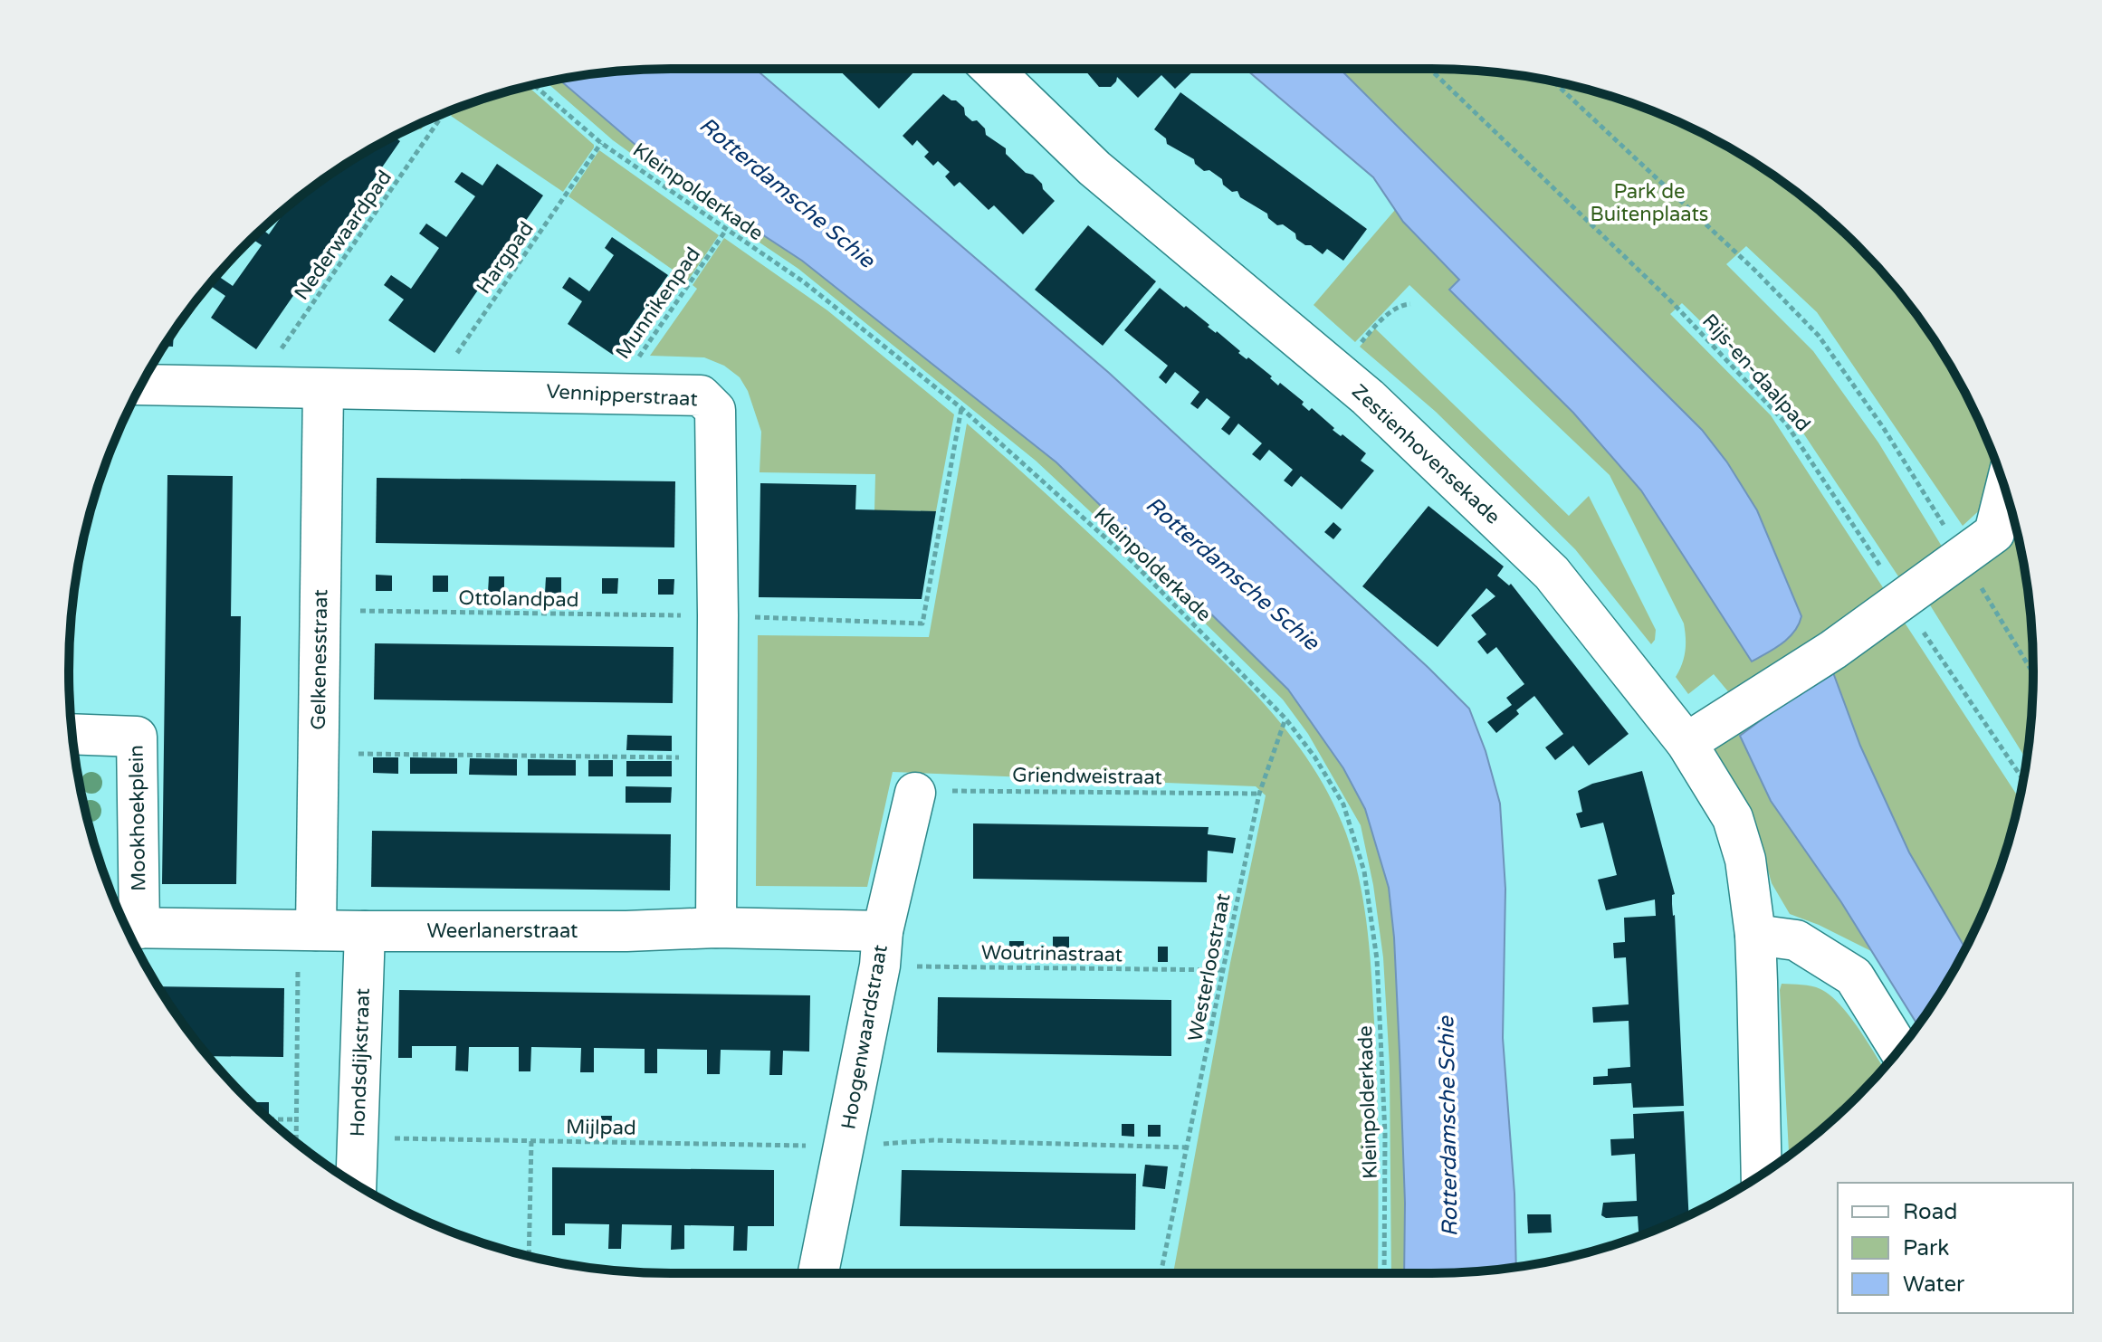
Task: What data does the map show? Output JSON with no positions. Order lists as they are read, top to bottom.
{
  "streets": {
    "street": [
      "Vennipperstraat",
      "Zestienhovensekade",
      "Gelkenesstraat",
      "Mookhoekplein",
      "Weerlanerstraat",
      "Hoogenwaardstraat",
      "Hondsdijkstraat"
    ],
    "path": [
      "Kleinpolderkade",
      "Nederwaardpad",
      "Hargpad",
      "Munnikenpad",
      "Rijs-en-daalpad",
      "Ottolandpad",
      "Griendweistraat",
      "Woutrinastraat",
      "Westerloostraat",
      "Mijlpad"
    ]
  },
  "crossings": [
    ["Kleinpolderkade", "Hargpad"],
    ["Kleinpolderkade", "Munnikenpad"],
    ["Kleinpolderkade", "Ottolandpad"],
    ["Kleinpolderkade", "Westerloostraat"],
    ["Nederwaardpad", "Vennipperstraat"],
    ["Hargpad", "Vennipperstraat"],
    ["Munnikenpad", "Vennipperstraat"],
    ["Vennipperstraat", "Ottolandpad"],
    ["Vennipperstraat", "Gelkenesstraat"],
    ["Vennipperstraat", "Weerlanerstraat"],
    ["Ottolandpad", "Gelkenesstraat"],
    ["Gelkenesstraat", "Weerlanerstraat"],
    ["Griendweistraat", "Westerloostraat"],
    ["Griendweistraat", "Hoogenwaardstraat"],
    ["Mookhoekplein", "Weerlanerstraat"],
    ["Weerlanerstraat", "Woutrinastraat"],
    ["Weerlanerstraat", "Hoogenwaardstraat"],
    ["Weerlanerstraat", "Hondsdijkstraat"],
    ["Woutrinastraat", "Westerloostraat"],
    ["Woutrinastraat", "Hoogenwaardstraat"],
    ["Hoogenwaardstraat", "Mijlpad"],
    ["Hondsdijkstraat", "Mijlpad"]
  ],
  "water": ["Rotterdamsche Schie"],
  "parks": ["Park de Buitenplaats"],
  "legend": ["Road", "Park", "Water"]
}
